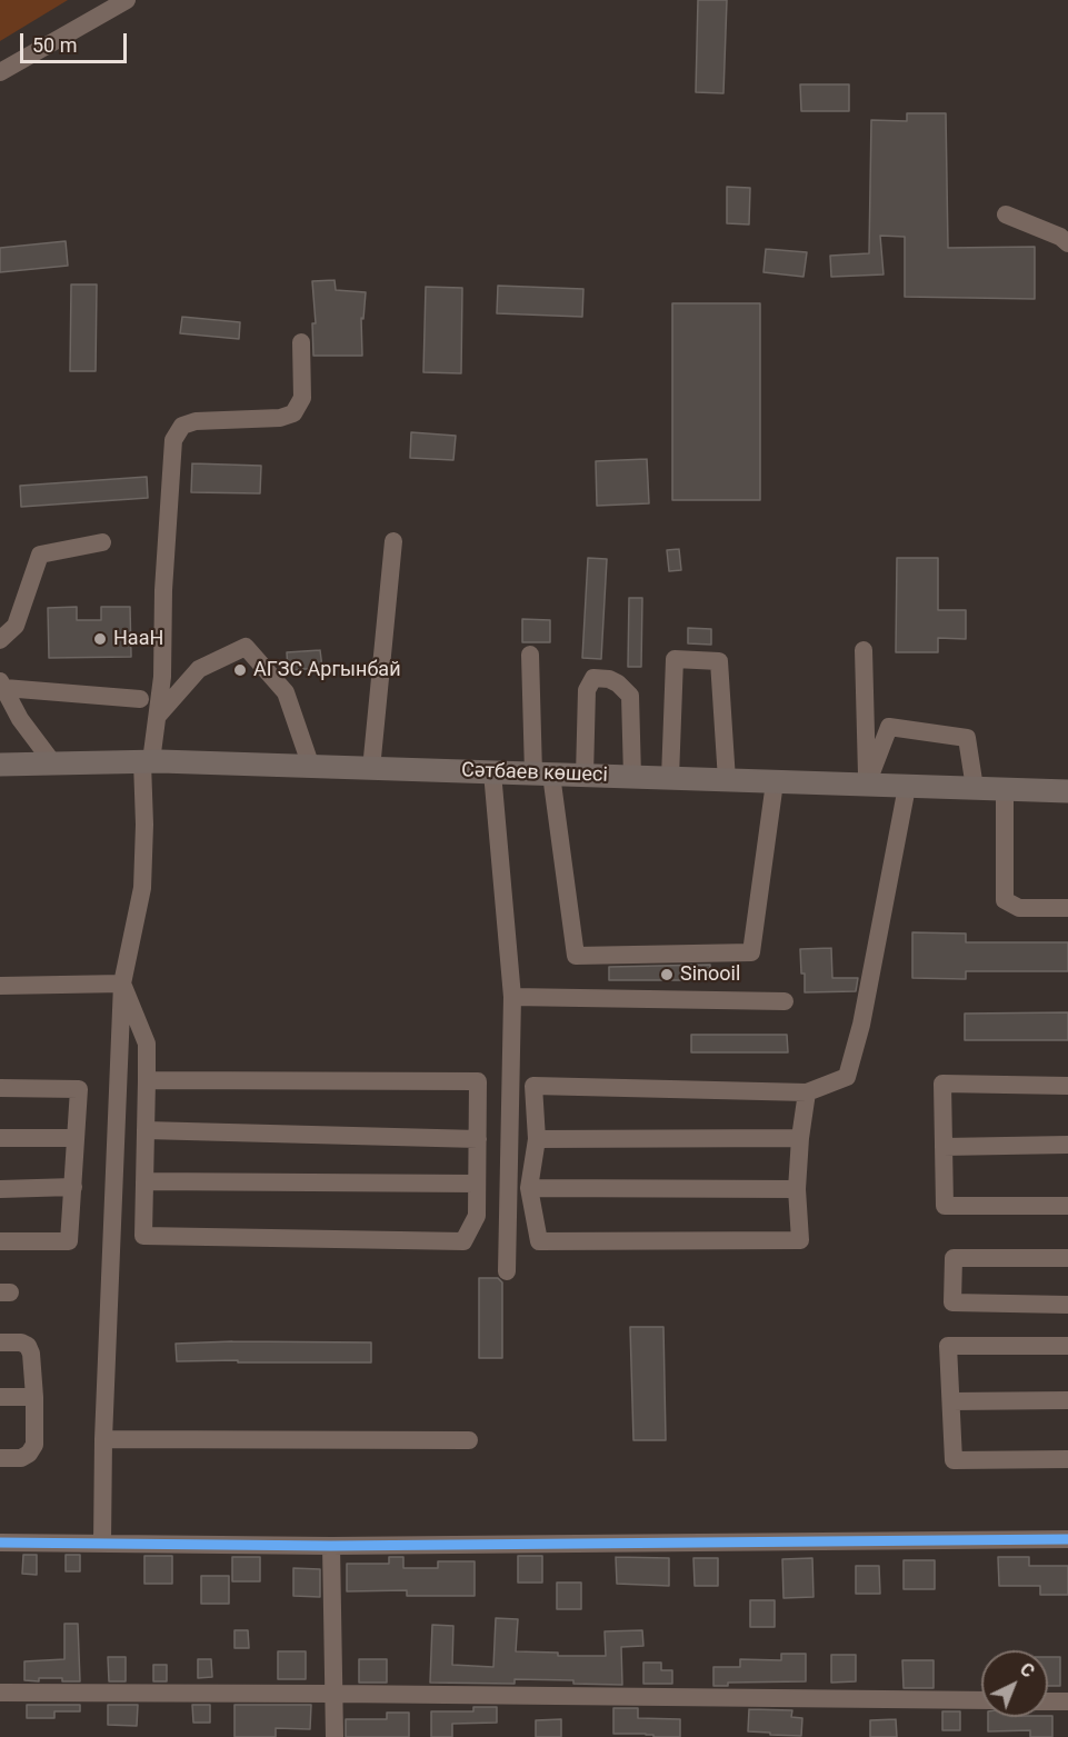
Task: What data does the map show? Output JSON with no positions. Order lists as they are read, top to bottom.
{
  "streets": {
    "main road": ["Сәтбаев көшесі"]
  },
  "places": ["НааН", "АГЗС Аргынбай", "Sinooil"],
  "scale_bar": "50 m",
  "north": "top right"
}
